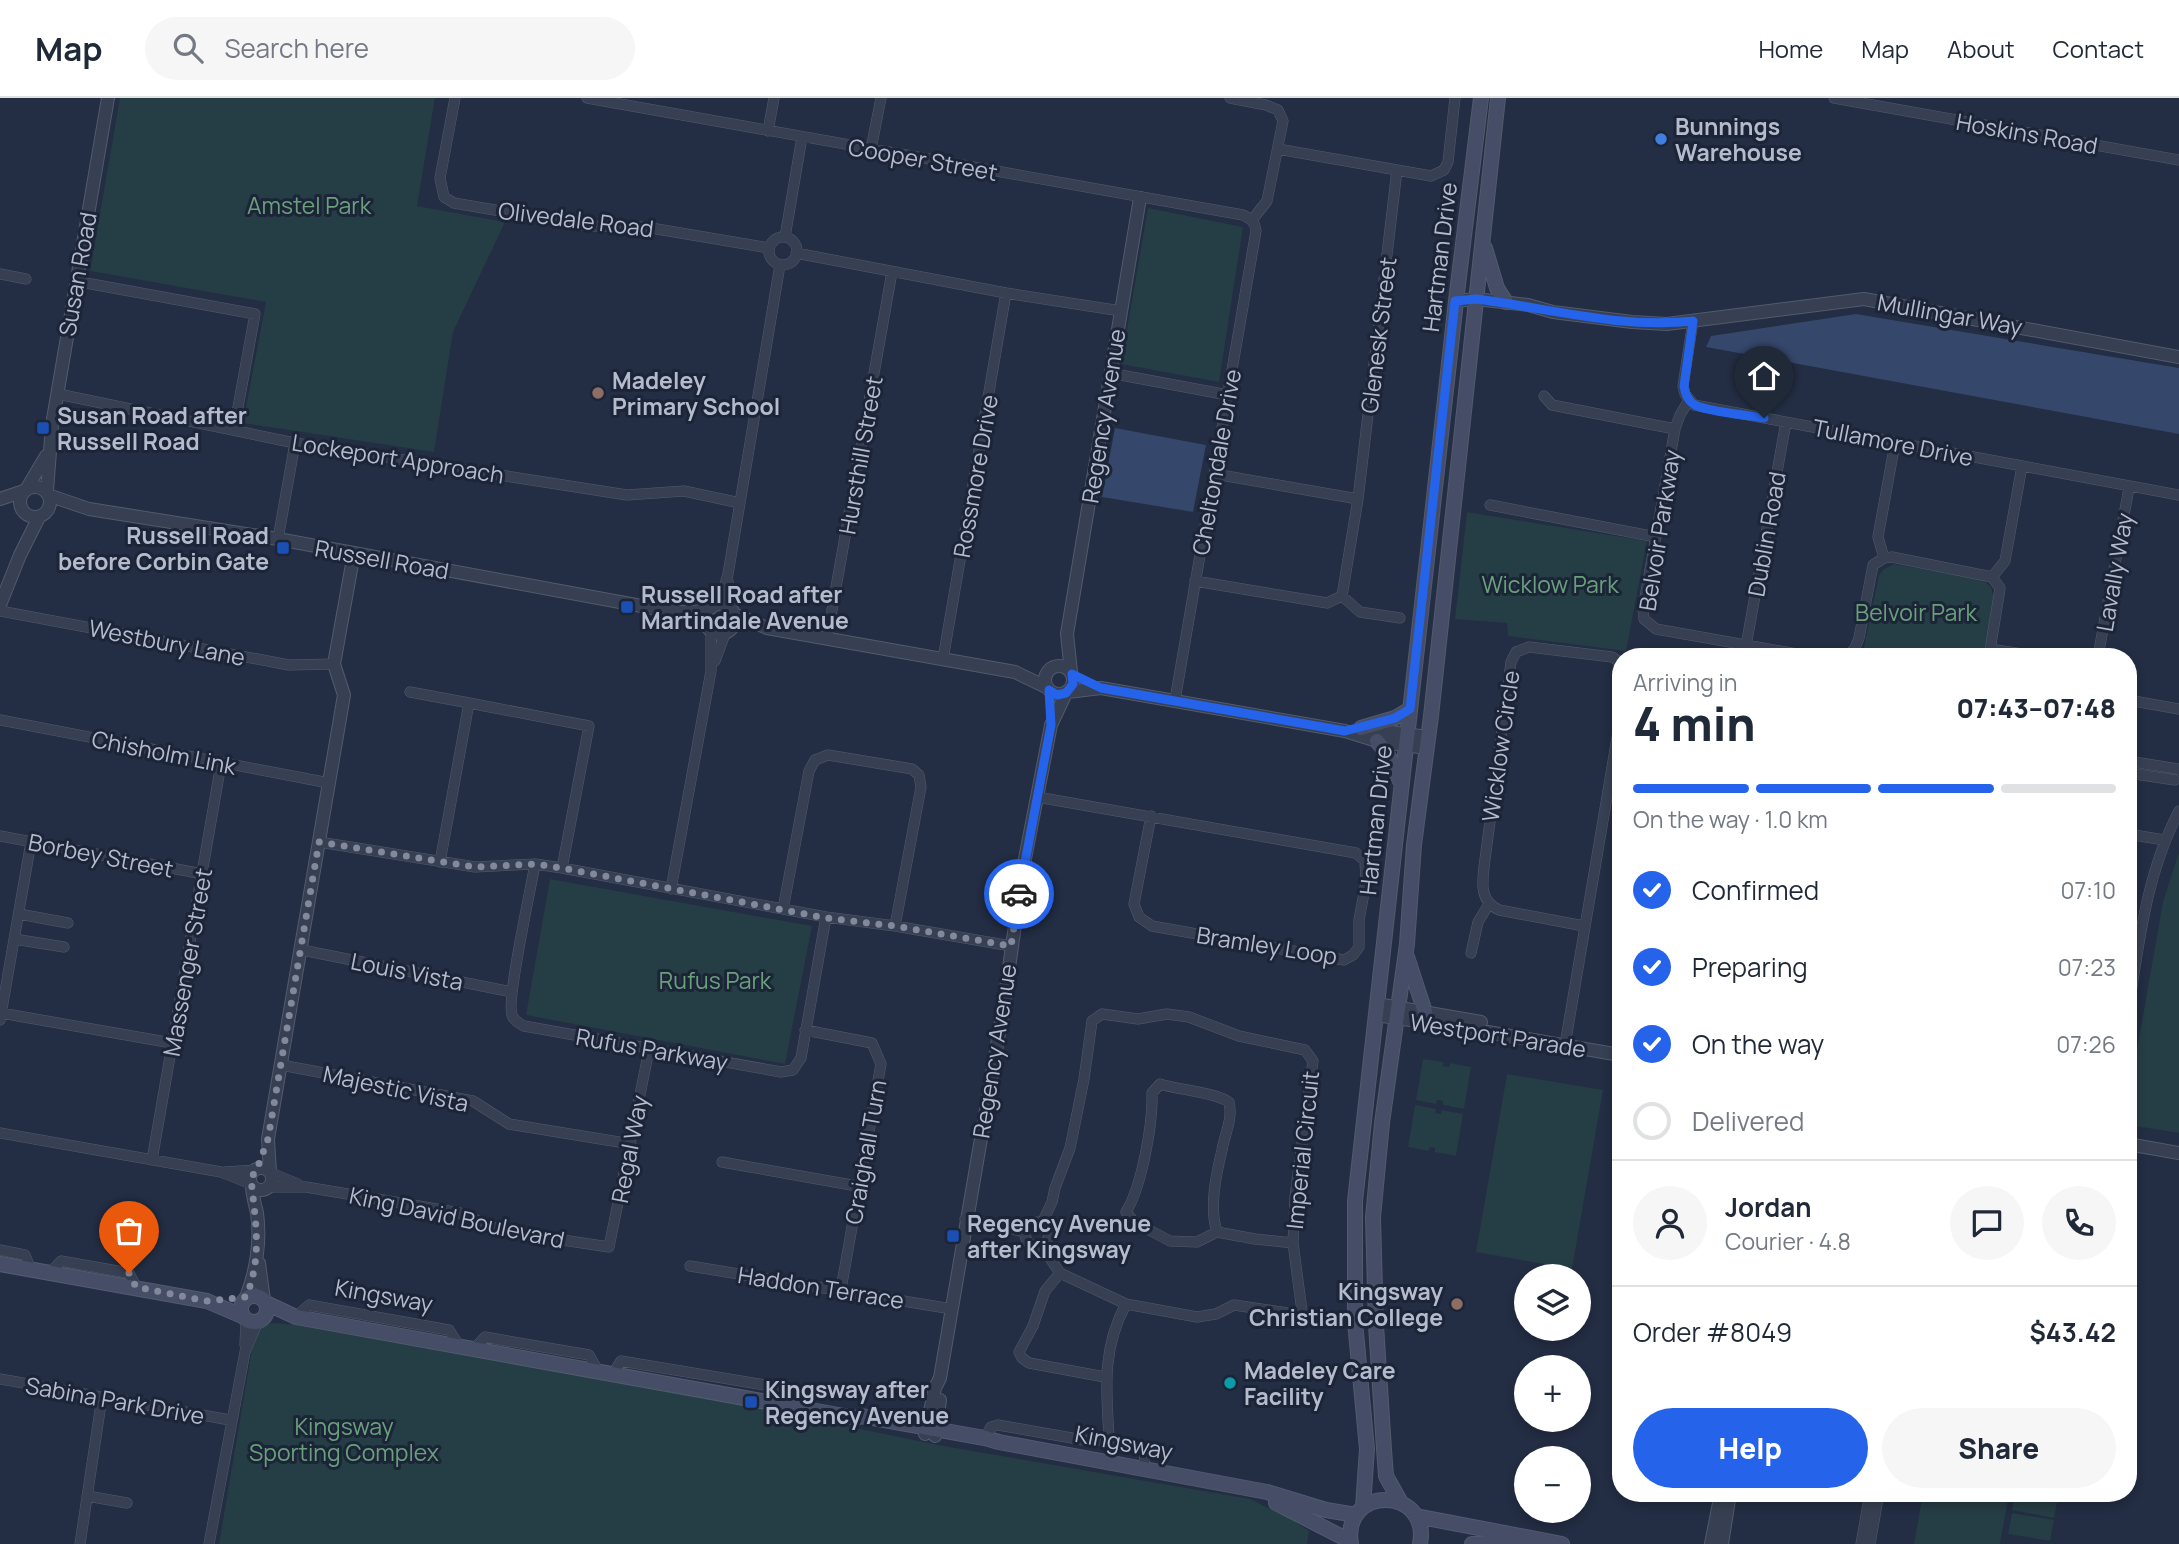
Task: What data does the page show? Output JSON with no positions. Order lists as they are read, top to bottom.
{
  "streets": {
    "main road": ["Hartman Drive", "Kingsway"],
    "street": [
      "Hoskins Road",
      "Cooper Street",
      "Olivedale Road",
      "Susan Road",
      "Mullingar Way",
      "Glenesk Street",
      "Regency Avenue",
      "Tullamore Drive",
      "Hursthill Street",
      "Lockeport Approach",
      "Cheltondale Drive",
      "Rossmore Drive",
      "Belvoir Parkway",
      "Dublin Road",
      "Russell Road",
      "Lavally Way",
      "Westbury Lane",
      "Wicklow Circle",
      "Chisholm Link",
      "Borbey Street",
      "Bramley Loop",
      "Massenger Street",
      "Louis Vista",
      "Westport Parade",
      "Rufus Parkway",
      "Majestic Vista",
      "Regal Way",
      "Imperial Circuit",
      "Craighall Turn",
      "King David Boulevard",
      "Haddon Terrace",
      "Sabina Park Drive"
    ]
  },
  "crossings": [
    ["Cooper Street", "Regency Avenue"],
    ["Cooper Street", "Cheltondale Drive"],
    ["Hartman Drive", "Mullingar Way"],
    ["Hartman Drive", "Westport Parade"],
    ["Hartman Drive", "Kingsway"],
    ["Susan Road", "Lockeport Approach"],
    ["Susan Road", "Russell Road"],
    ["Regency Avenue", "Bramley Loop"],
    ["Regency Avenue", "Haddon Terrace"],
    ["Regency Avenue", "Kingsway"],
    ["Tullamore Drive", "Belvoir Parkway"],
    ["Tullamore Drive", "Dublin Road"],
    ["Tullamore Drive", "Lavally Way"],
    ["Belvoir Parkway", "Dublin Road"],
    ["Chisholm Link", "Massenger Street"],
    ["Borbey Street", "Massenger Street"],
    ["Massenger Street", "King David Boulevard"],
    ["Louis Vista", "Rufus Parkway"],
    ["Rufus Parkway", "Regal Way"],
    ["Rufus Parkway", "Craighall Turn"],
    ["Majestic Vista", "Regal Way"],
    ["Regal Way", "King David Boulevard"],
    ["Craighall Turn", "Haddon Terrace"]
  ],
  "parks": [
    "Amstel Park",
    "Wicklow Park",
    "Belvoir Park",
    "Rufus Park",
    "Kingsway Sporting Complex"
  ],
  "places": {
    "other": [
      "Bunnings Warehouse",
      "Madeley Primary School",
      "Kingsway Christian College",
      "Madeley Care Facility"
    ],
    "transit": [
      "Susan Road after Russell Road",
      "Russell Road before Corbin Gate",
      "Russell Road after Martindale Avenue",
      "Regency Avenue after Kingsway",
      "Kingsway after Regency Avenue"
    ]
  },
  "page": {
    "header": "Map",
    "search": "Search here",
    "nav": [
      "Home",
      "Map",
      "About",
      "Contact"
    ],
    "heading": ["4 min", "Arriving in", "07:43–07:48"],
    "panel": [
      "Jordan",
      "Courier · 4.8",
      "Order #8049",
      "$43.42"
    ],
    "bar": "On the way · 1.0 km",
    "list": [
      ["Confirmed", "07:10"],
      ["Preparing", "07:23"],
      ["On the way", "07:26"],
      "Delivered"
    ],
    "map_buttons": ["+", "−"],
    "buttons": ["Help", "Share"]
  }
}
